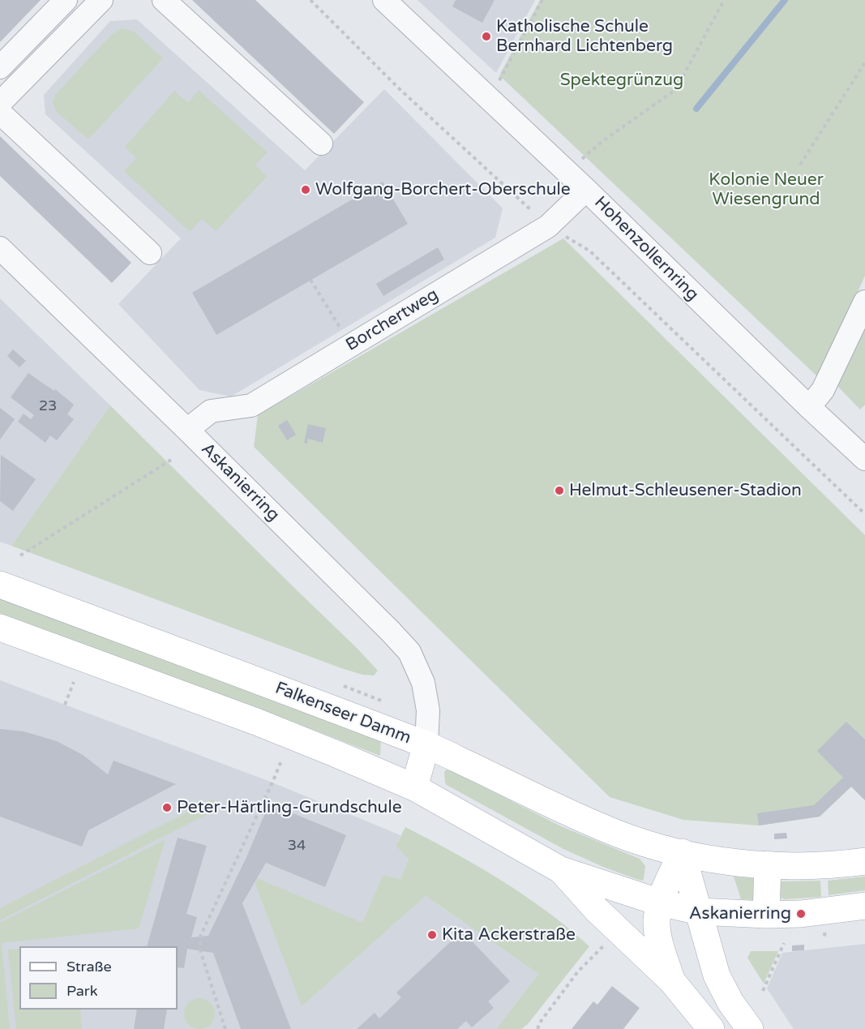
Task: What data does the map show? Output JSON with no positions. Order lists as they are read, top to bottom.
{
  "streets": {
    "main road": ["Falkenseer Damm"],
    "street": ["Hohenzollernring", "Borchertweg", "Askanierring"]
  },
  "crossings": [
    ["Hohenzollernring", "Borchertweg"],
    ["Borchertweg", "Askanierring"],
    ["Askanierring", "Falkenseer Damm"]
  ],
  "parks": ["Spektegrünzug", "Kolonie Neuer Wiesengrund"],
  "places": [
    "Katholische Schule Bernhard Lichtenberg",
    "Wolfgang-Borchert-Oberschule",
    "Helmut-Schleusener-Stadion",
    "Peter-Härtling-Grundschule",
    "Askanierring",
    "Kita Ackerstraße"
  ],
  "house_numbers": ["23", "34"],
  "legend": ["Straße", "Park"]
}
